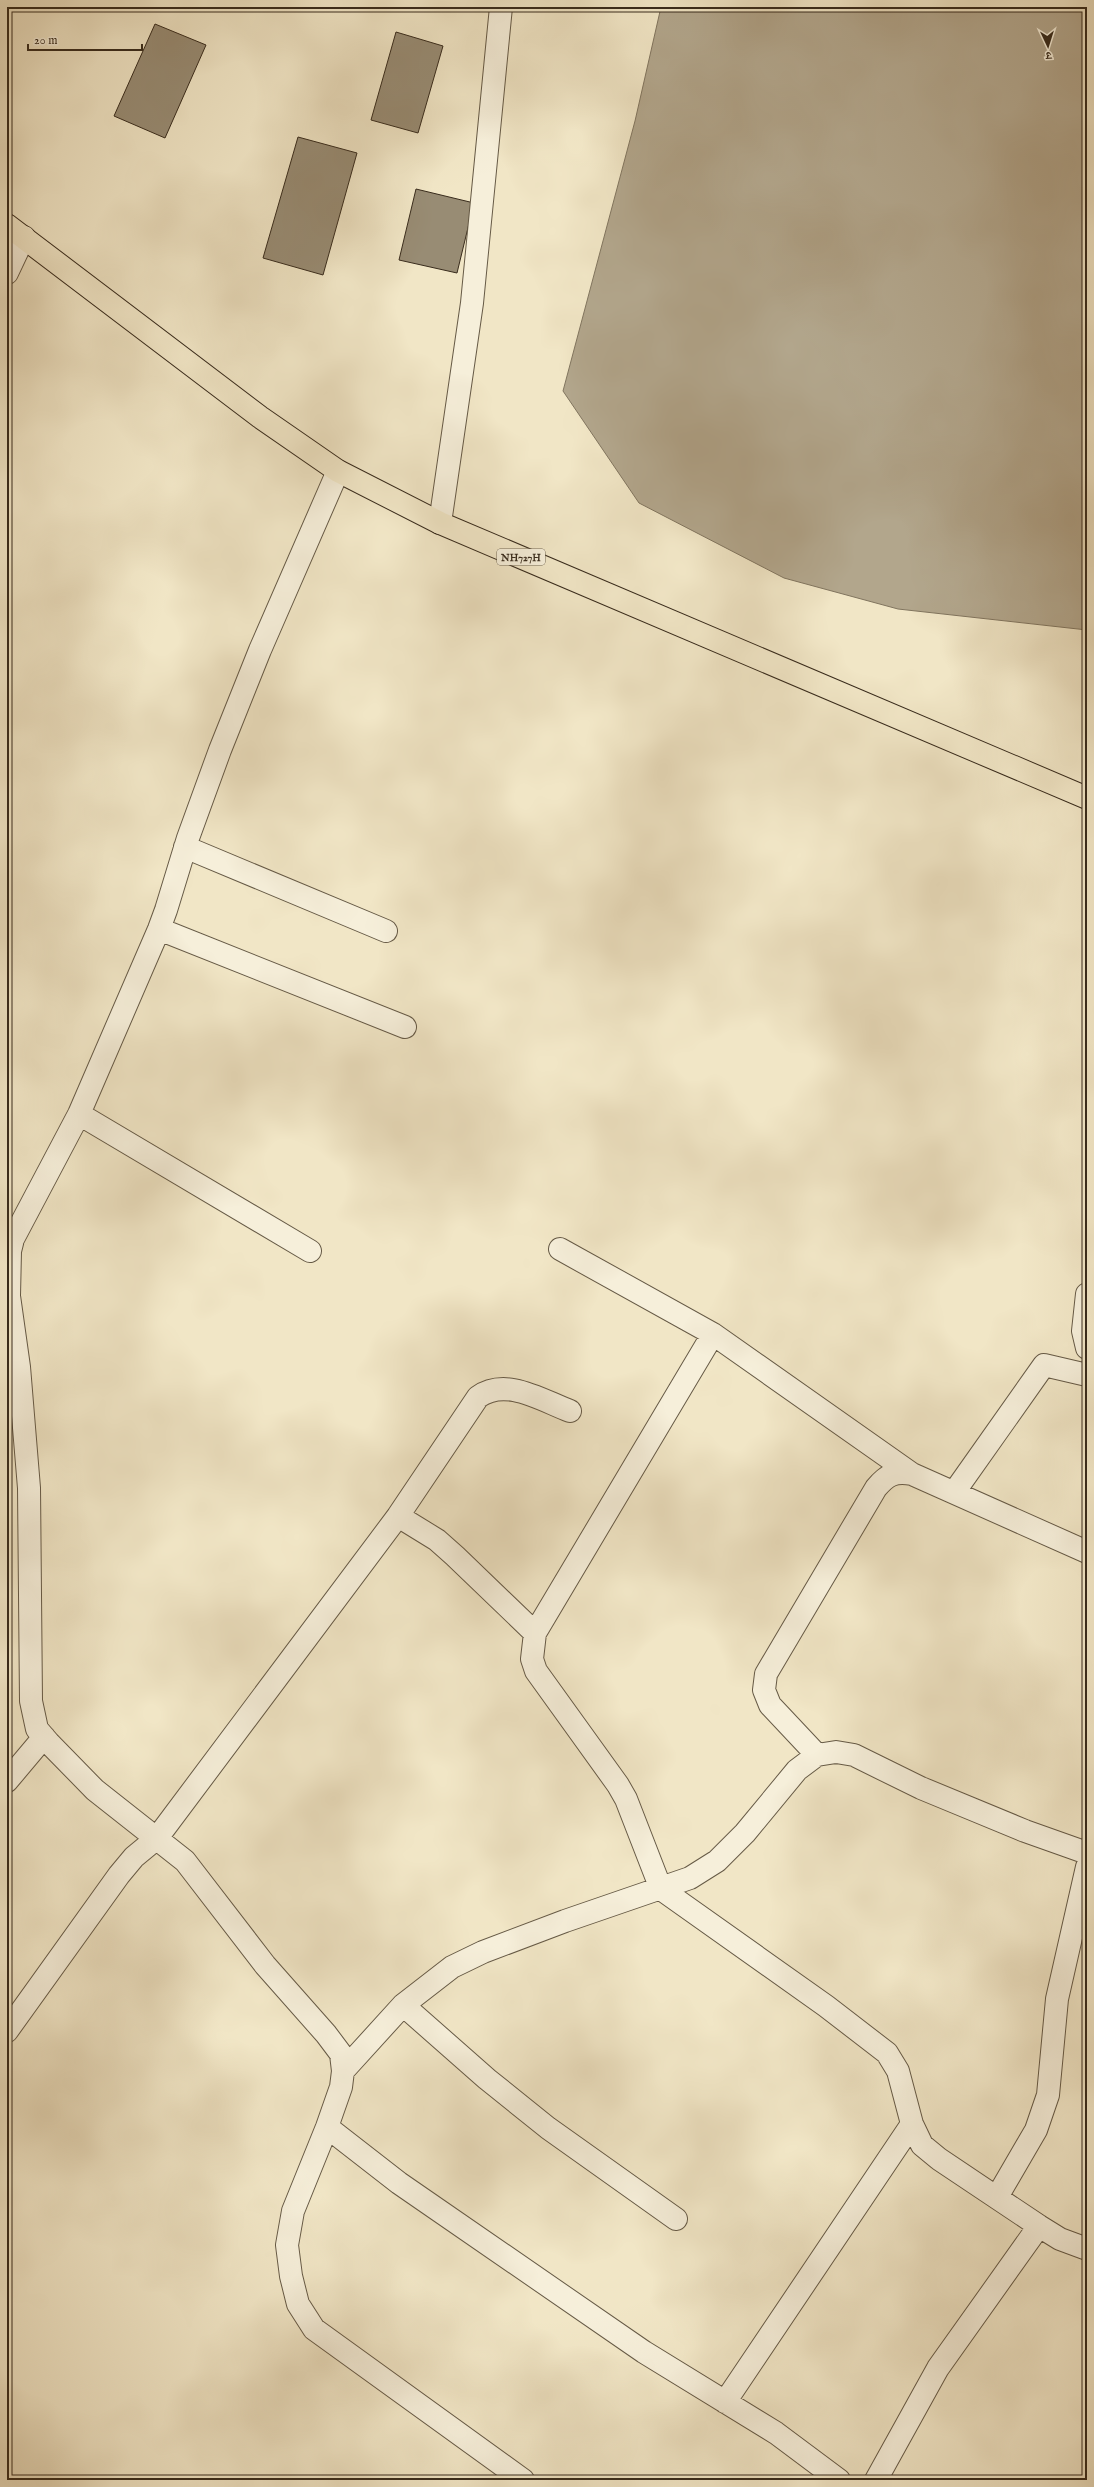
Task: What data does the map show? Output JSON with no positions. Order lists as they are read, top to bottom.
{
  "streets": {
    "highway": ["NH727H"]
  },
  "scale_bar": "20 m",
  "north": "bottom"
}
